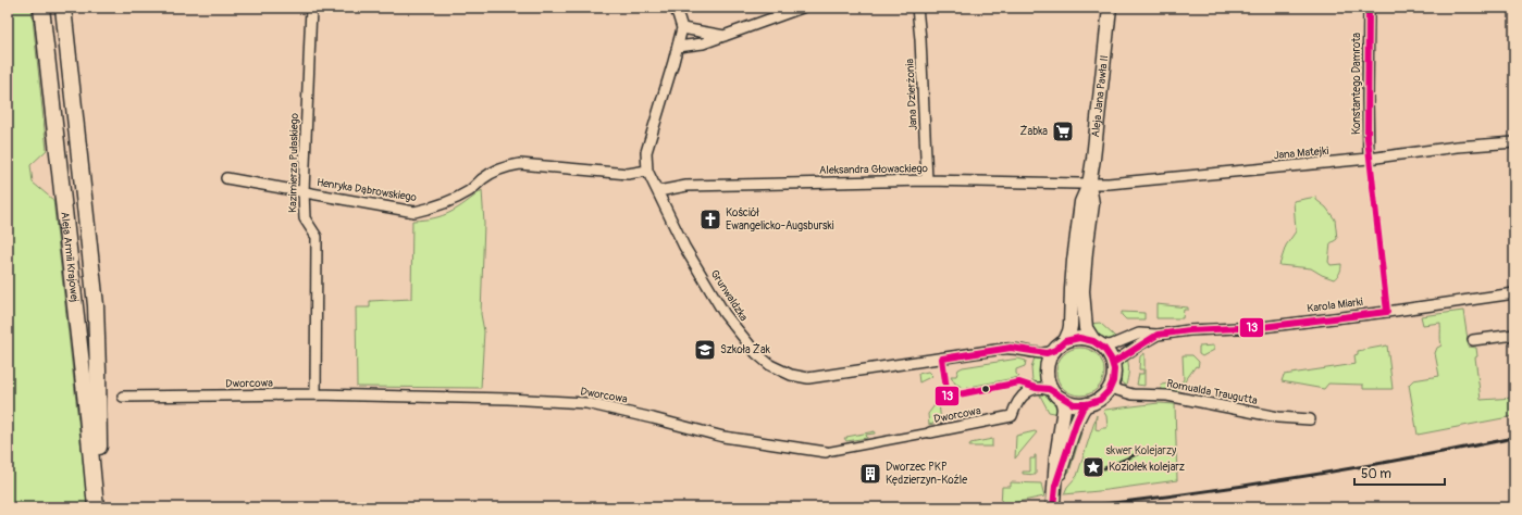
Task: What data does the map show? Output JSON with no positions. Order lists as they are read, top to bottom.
{
  "streets": {
    "main road": ["Aleja Jana Pawła II", "Aleja Armii Krajowej"],
    "street": [
      "Konstantego Damrota",
      "Jana Dzierżonia",
      "Jana Matejki",
      "Kazimierza Pułaskiego",
      "Aleksandra Głowackiego",
      "Henryka Dąbrowskiego",
      "Grunwaldzka",
      "Karola Miarki",
      "Dworcowa",
      "Romualda Traugutta"
    ]
  },
  "crossings": [
    ["Konstantego Damrota", "Jana Matejki"],
    ["Jana Dzierżonia", "Aleksandra Głowackiego"],
    ["Aleja Jana Pawła II", "Jana Matejki"],
    ["Aleja Jana Pawła II", "Aleksandra Głowackiego"],
    ["Aleja Jana Pawła II", "Grunwaldzka"],
    ["Aleja Jana Pawła II", "Karola Miarki"],
    ["Aleja Jana Pawła II", "Dworcowa"],
    ["Aleja Jana Pawła II", "Romualda Traugutta"],
    ["Jana Matejki", "Aleksandra Głowackiego"],
    ["Kazimierza Pułaskiego", "Henryka Dąbrowskiego"],
    ["Kazimierza Pułaskiego", "Dworcowa"],
    ["Aleksandra Głowackiego", "Grunwaldzka"],
    ["Henryka Dąbrowskiego", "Grunwaldzka"],
    ["Grunwaldzka", "Karola Miarki"],
    ["Grunwaldzka", "Dworcowa"],
    ["Grunwaldzka", "Romualda Traugutta"],
    ["Karola Miarki", "Dworcowa"],
    ["Karola Miarki", "Romualda Traugutta"],
    ["Dworcowa", "Romualda Traugutta"]
  ],
  "parks": ["skwer Kolejarzy"],
  "places": {
    "supermarket": ["Żabka"],
    "church": ["Kościół Ewangelicko-Augsburski"],
    "school or university": ["Szkoła Żak"],
    "place": ["Koziołek kolejarz"],
    "building": ["Dworzec PKP Kędzierzyn-Koźle"]
  },
  "lines": ["transit line 13"],
  "scale_bar": "50 m"
}
